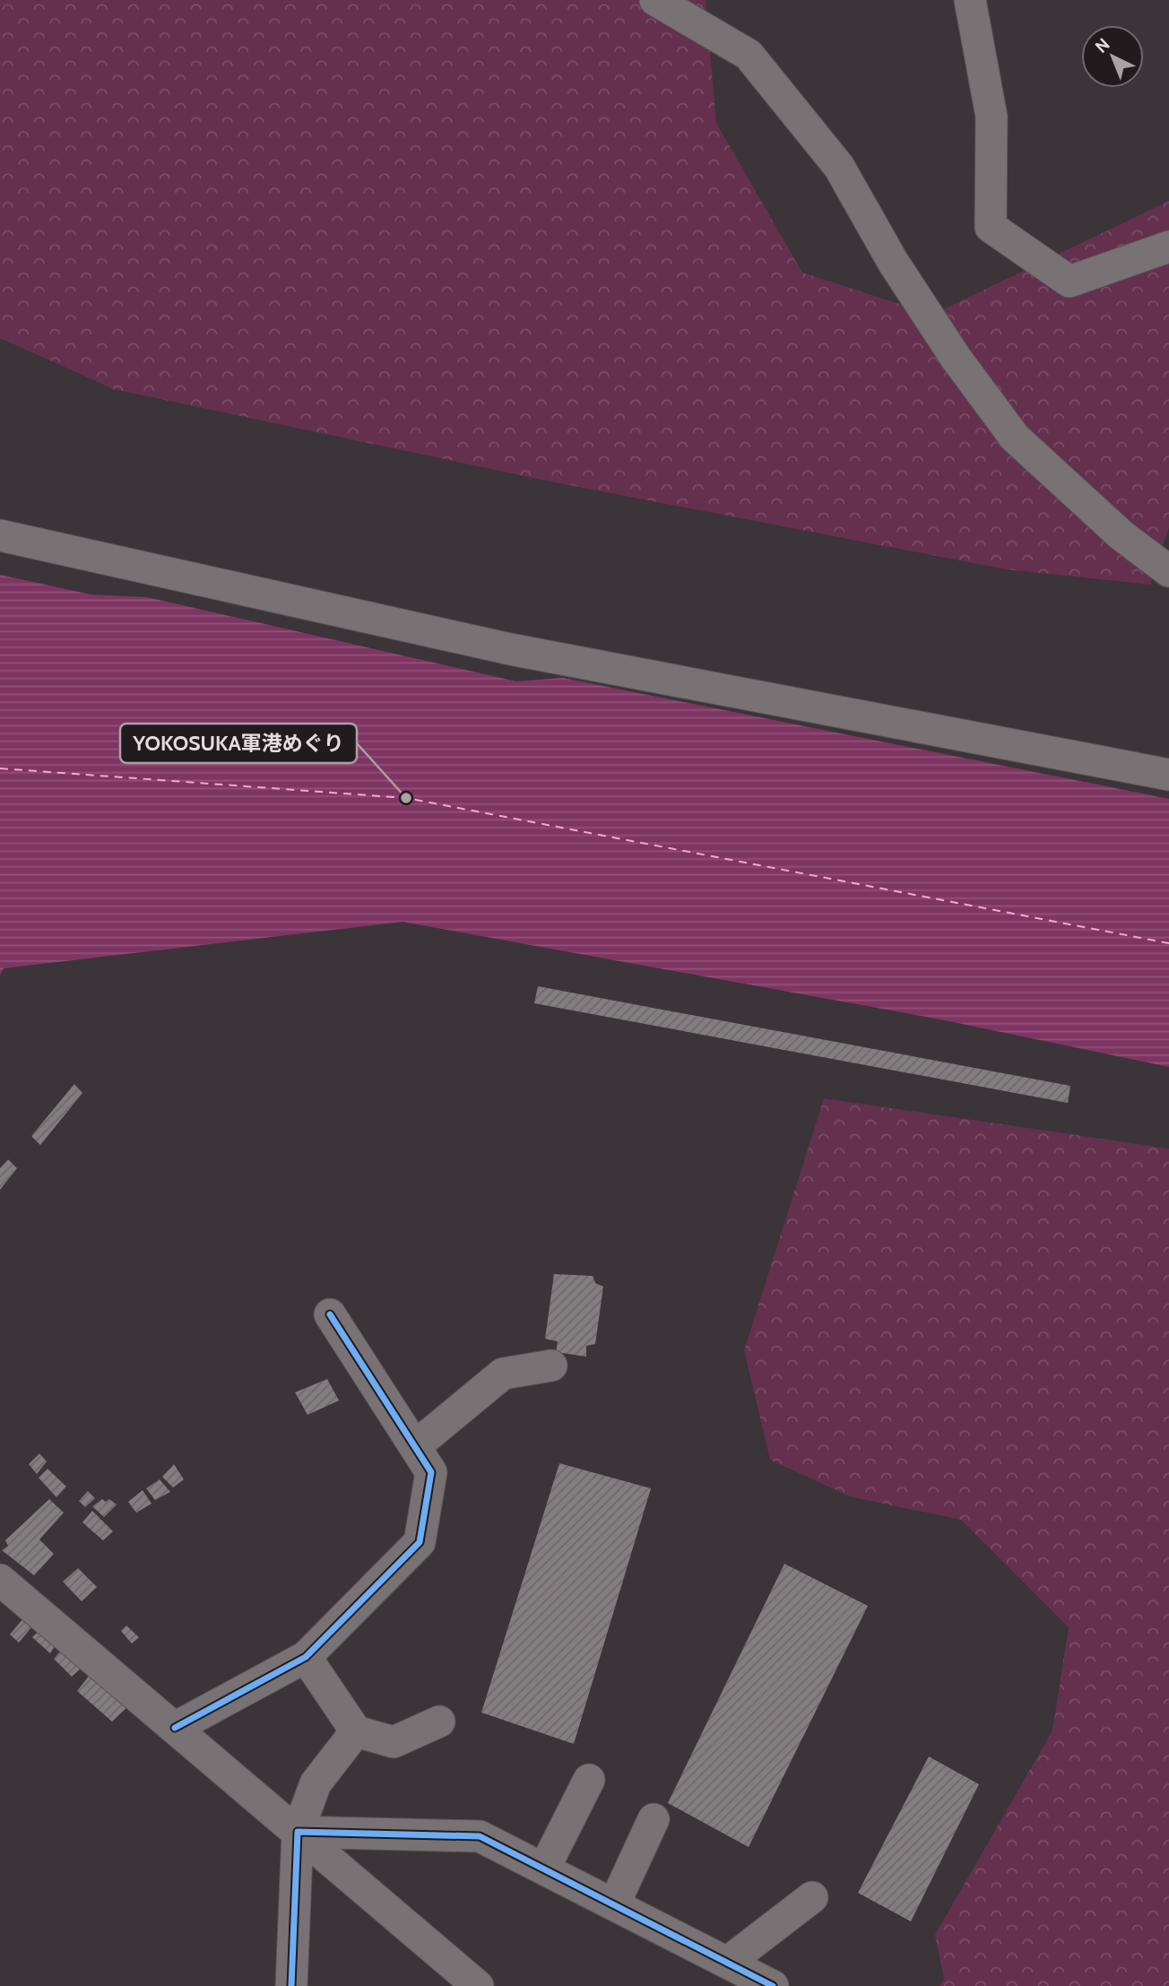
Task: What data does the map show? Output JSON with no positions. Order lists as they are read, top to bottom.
{
  "places": ["YOKOSUKA軍港めぐり"],
  "north": "top left"
}
